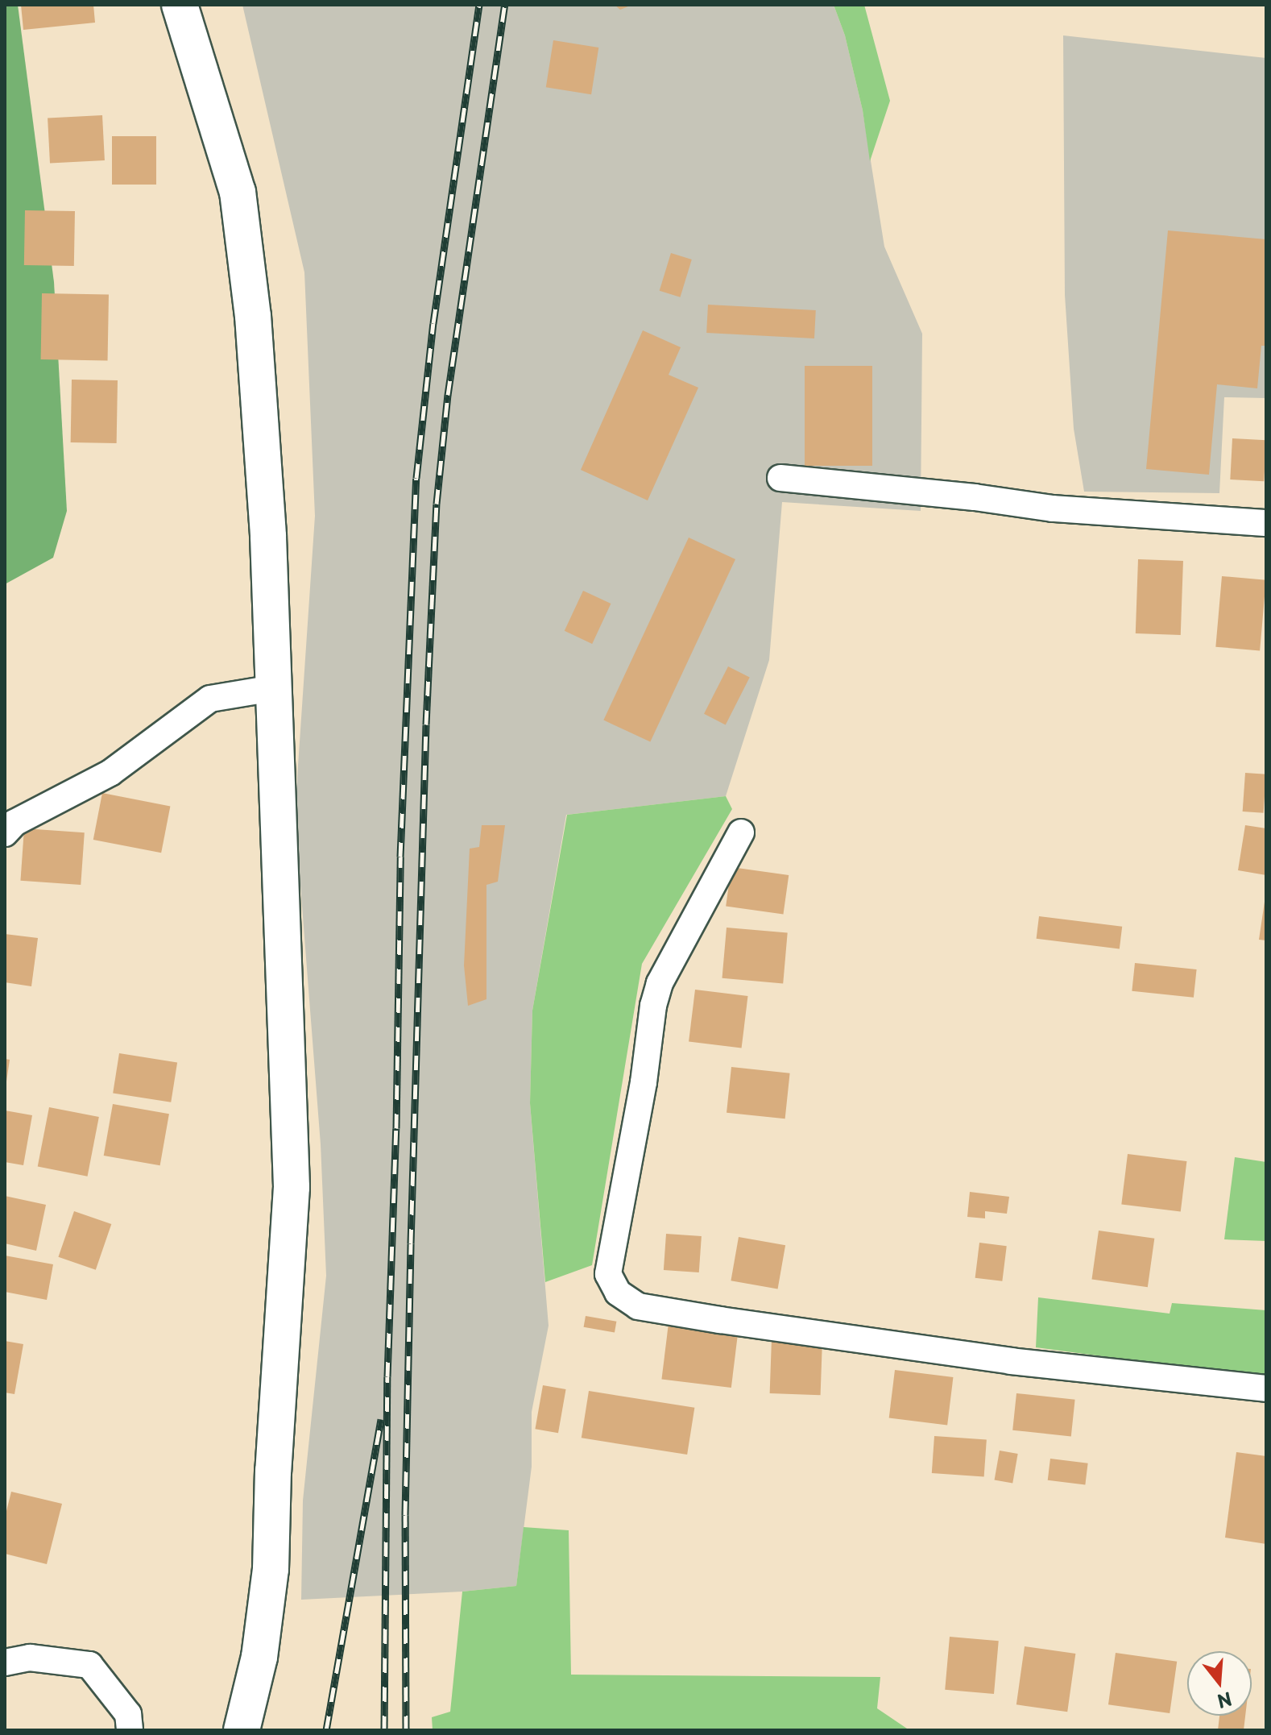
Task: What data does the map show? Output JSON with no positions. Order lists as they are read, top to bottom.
{
  "north": "bottom"
}
